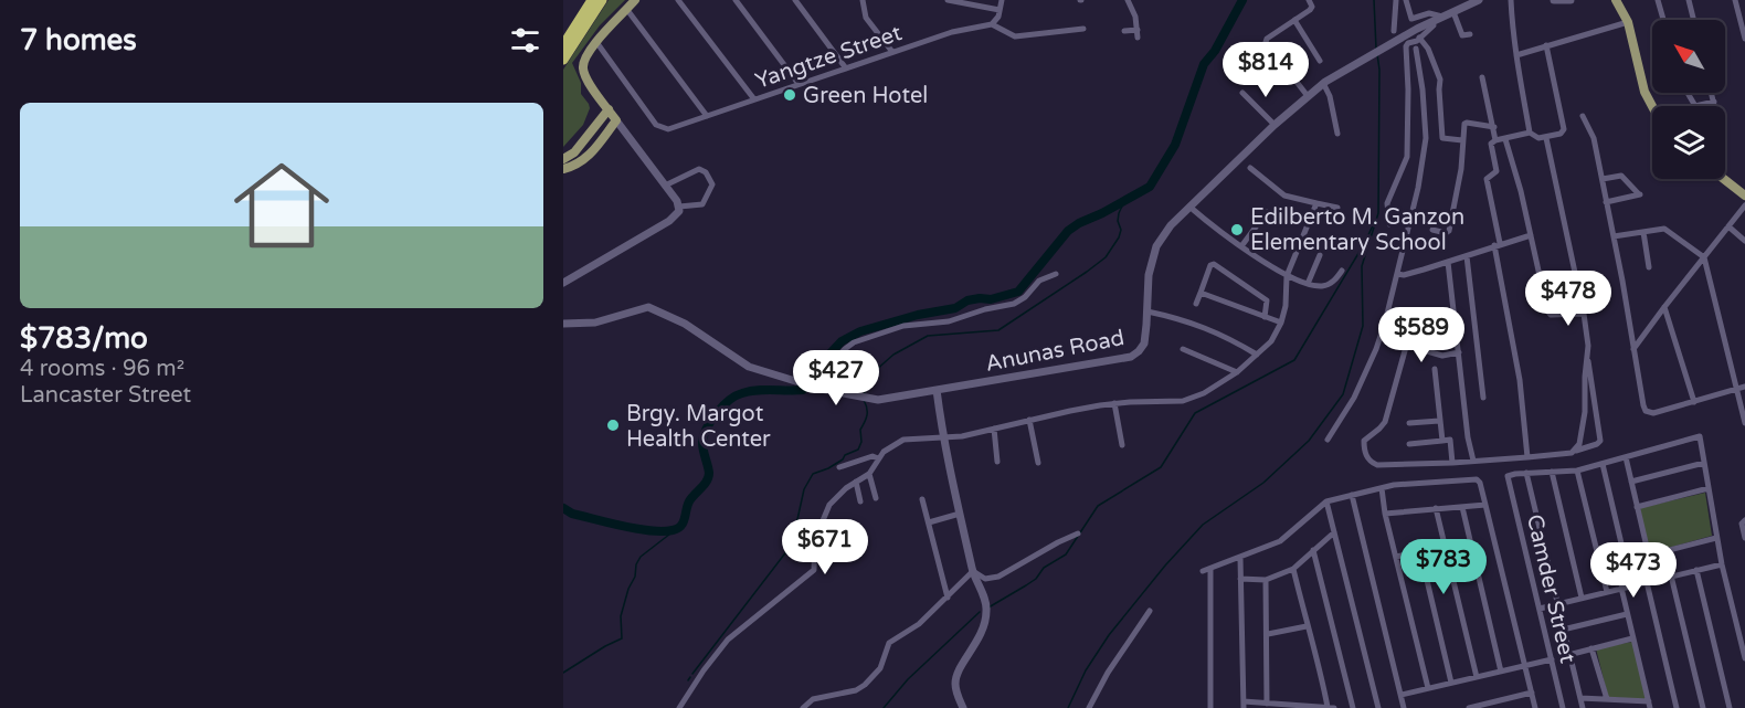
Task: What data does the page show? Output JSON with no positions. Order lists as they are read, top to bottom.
{
  "streets": {
    "street": ["Yangtze Street", "Anunas Road", "Camder Street"]
  },
  "places": ["Green Hotel", "Edilberto M. Ganzon Elementary School", "Brgy. Margot Health Center"],
  "north": "top left",
  "page": {
    "heading": "7 homes",
    "price": [
      "$814",
      "$478",
      "$589",
      "$427",
      "$671",
      "$783",
      "$473"
    ],
    "list": [
      {
        "name": "$783/mo",
        "note": "4 rooms · 96 m² · Lancaster Street"
      }
    ]
  }
}
